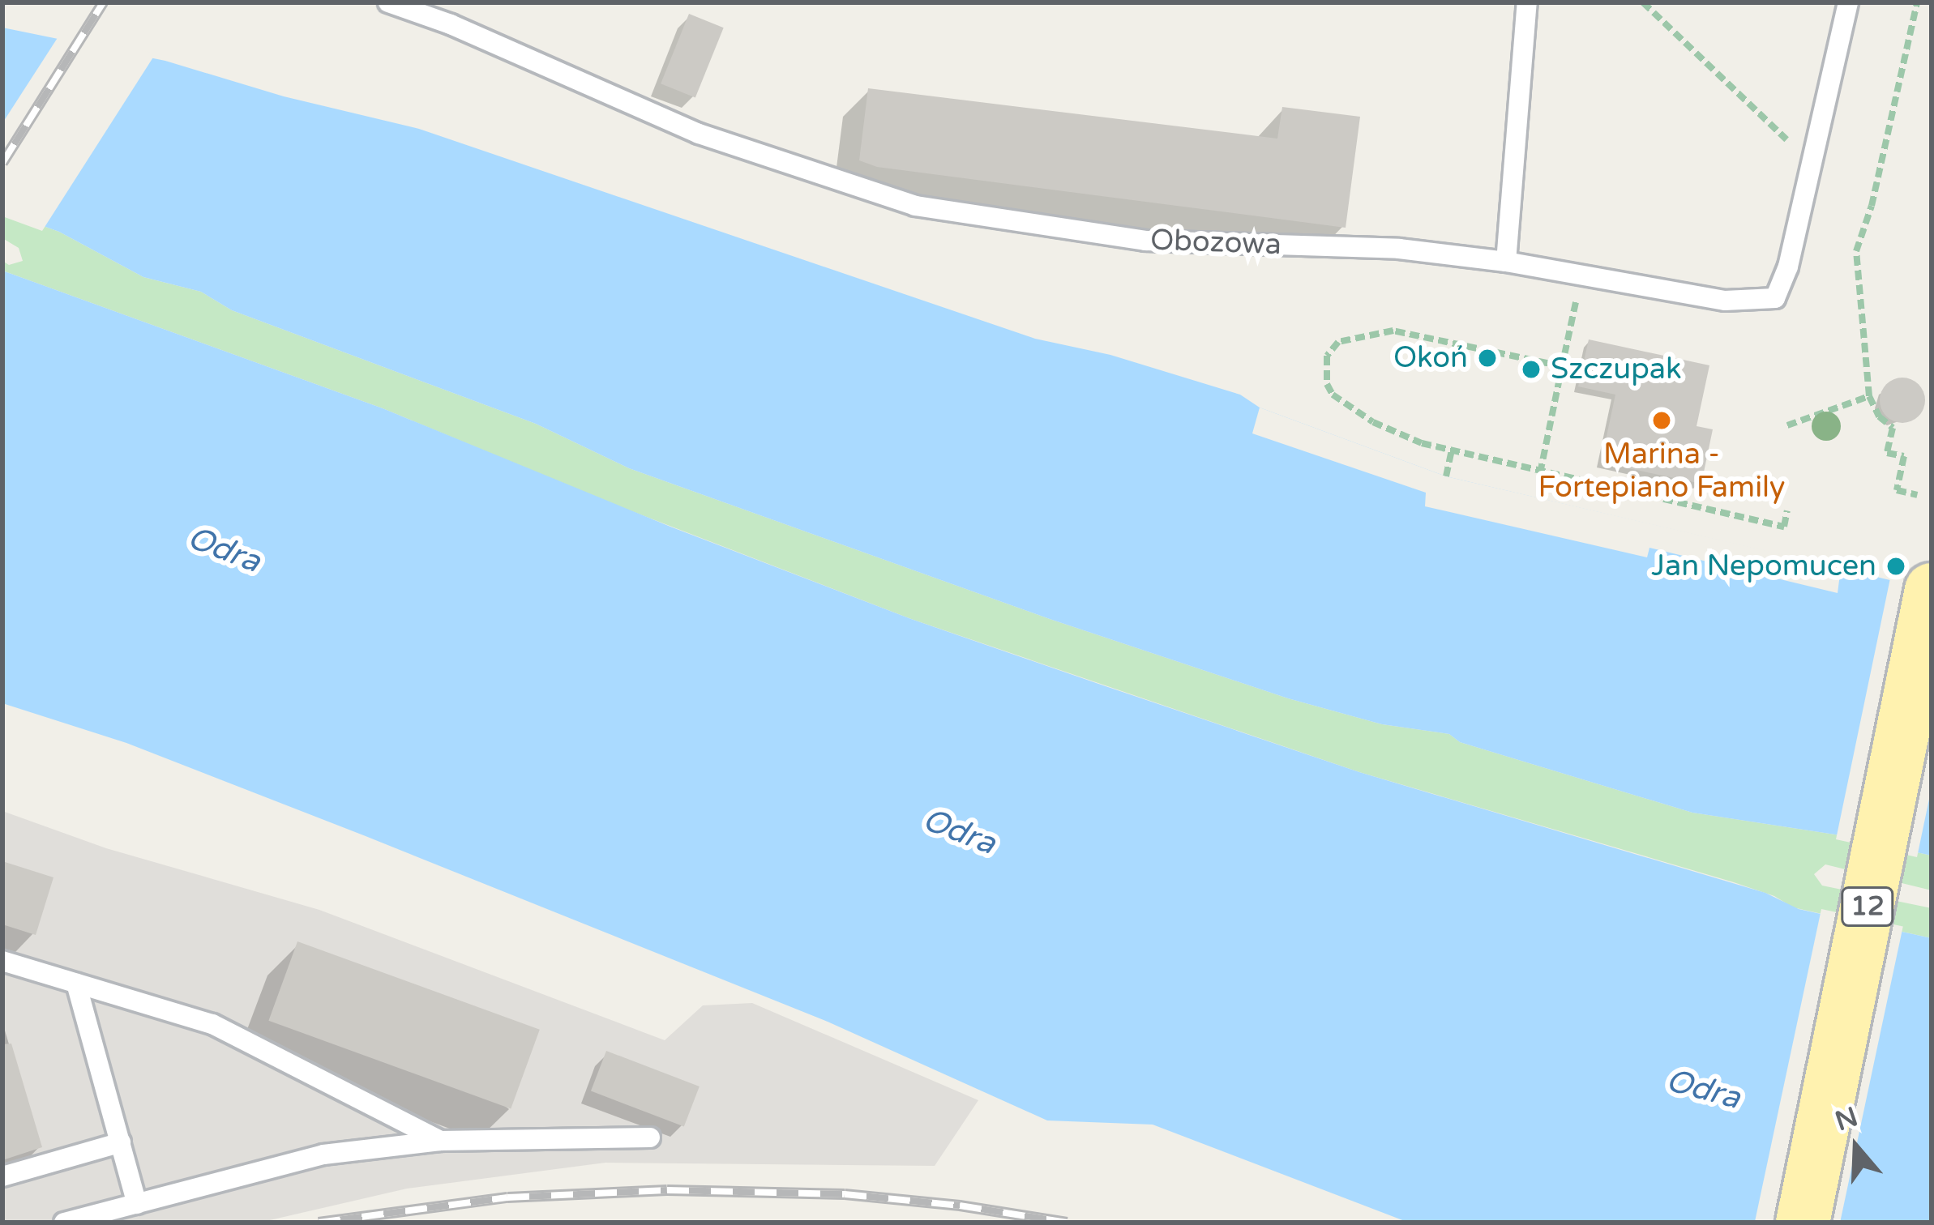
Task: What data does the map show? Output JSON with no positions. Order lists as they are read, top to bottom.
{
  "streets": {
    "main road": ["12"],
    "lane": ["Obozowa"]
  },
  "water": ["Odra"],
  "places": [
    "Okoń",
    "Szczupak",
    "Marina - Fortepiano Family",
    "Jan Nepomucen"
  ],
  "north": "top"
}
